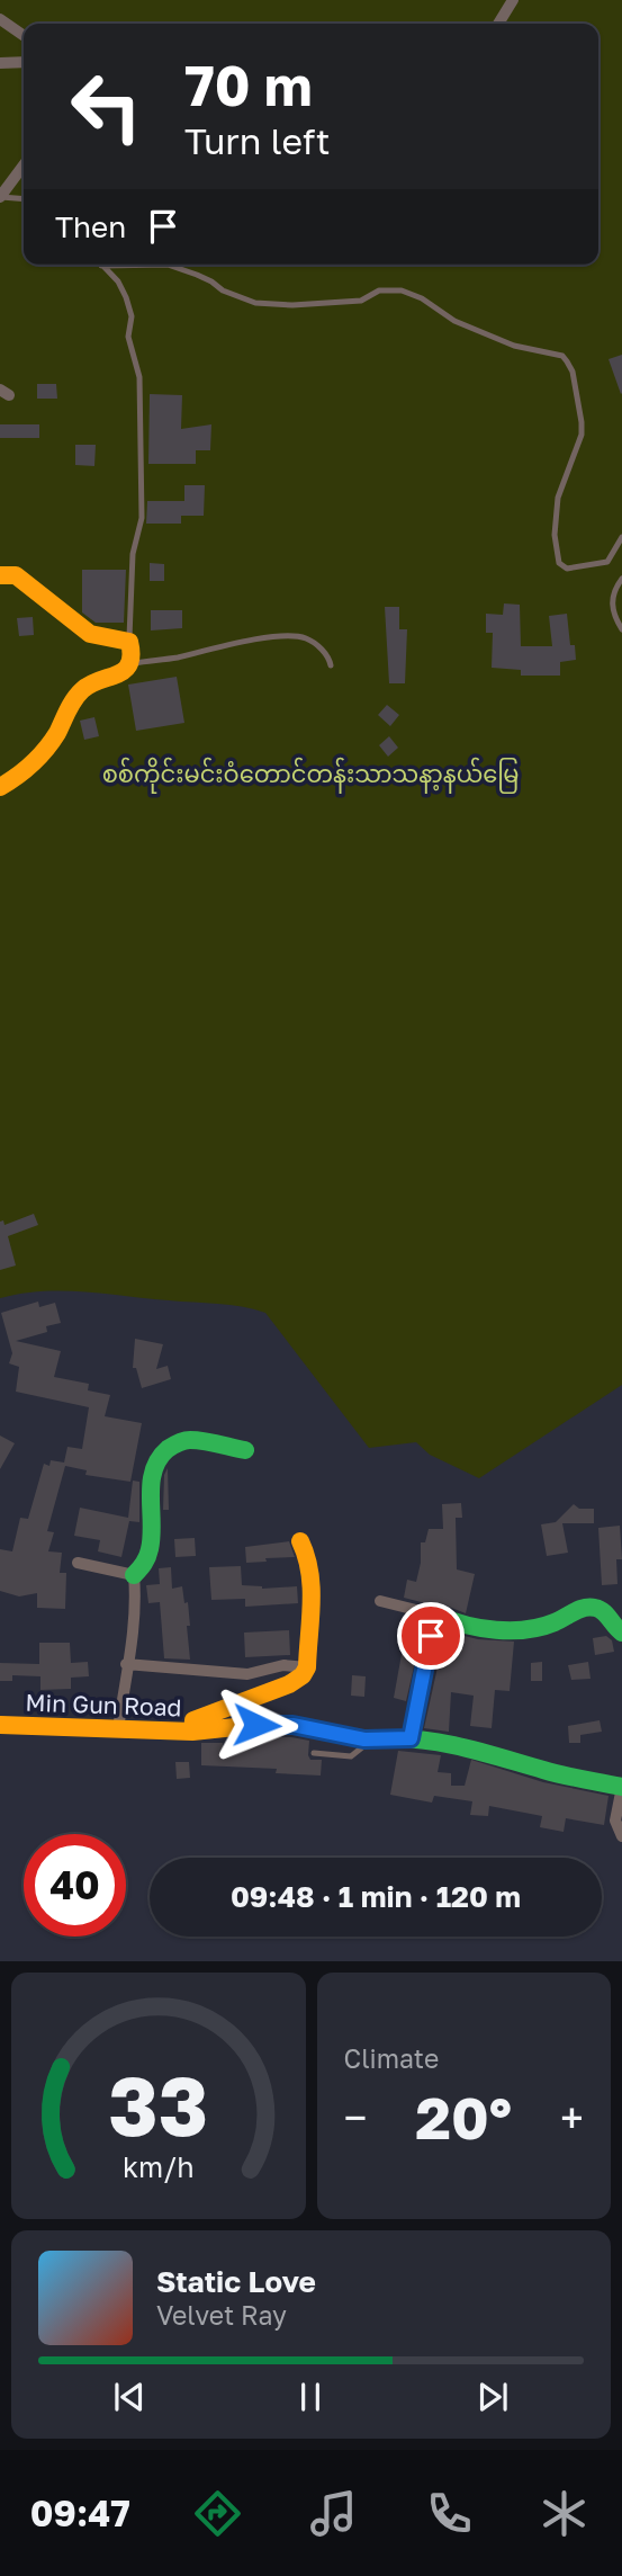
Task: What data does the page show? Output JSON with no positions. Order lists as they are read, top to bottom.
{
  "streets": {
    "street": ["Min Gun Road"]
  },
  "parks": ["စစ်ကိုင်းမင်းဝံတောင်တန်းသာသနာ့နယ်မြေ"],
  "page": {
    "turn": ["70 m", "Turn left"],
    "then": "Then",
    "limit": "40",
    "trip": "09:48 · 1 min · 120 m",
    "tile": "Climate",
    "heat": ["−", "20°", "+"],
    "song": ["Static Love", "Velvet Ray"],
    "tabs": "09:47",
    "gauge": ["33", "km/h"]
  }
}
